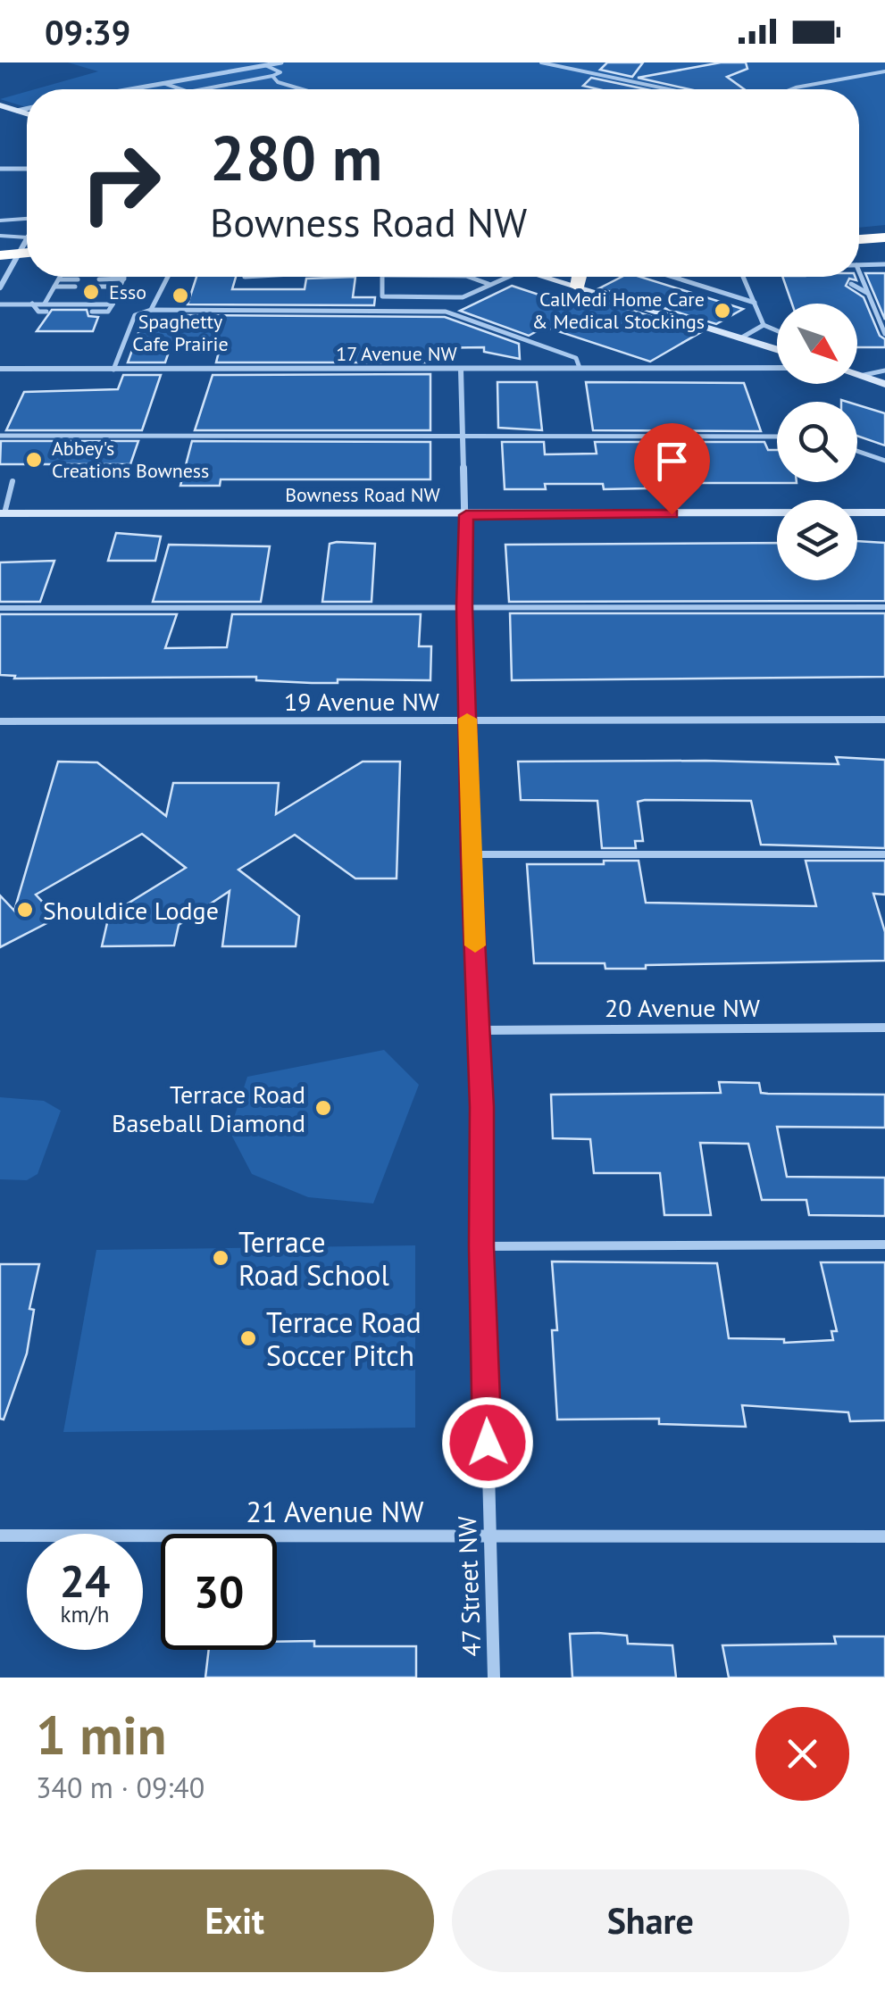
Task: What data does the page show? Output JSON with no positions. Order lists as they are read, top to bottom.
{
  "streets": {
    "street": [
      "17 Avenue NW",
      "Bowness Road NW",
      "19 Avenue NW",
      "20 Avenue NW",
      "21 Avenue NW",
      "47 Street NW"
    ]
  },
  "crossings": [
    ["17 Avenue NW", "47 Street NW"],
    ["Bowness Road NW", "47 Street NW"],
    ["19 Avenue NW", "47 Street NW"],
    ["20 Avenue NW", "47 Street NW"],
    ["21 Avenue NW", "47 Street NW"]
  ],
  "places": [
    "Esso",
    "Spaghetty Cafe Prairie",
    "CalMedi Home Care & Medical Stockings",
    "Abbey's Creations Bowness",
    "Shouldice Lodge",
    "Terrace Road Baseball Diamond",
    "Terrace Road School",
    "Terrace Road Soccer Pitch"
  ],
  "north": "bottom right",
  "page": {
    "status": "09:39",
    "turn": ["280 m", "Bowness Road NW"],
    "speed": "24 km/h",
    "limit": "30",
    "heading": ["1 min", "340 m · 09:40"],
    "buttons": ["Exit", "Share"]
  }
}
